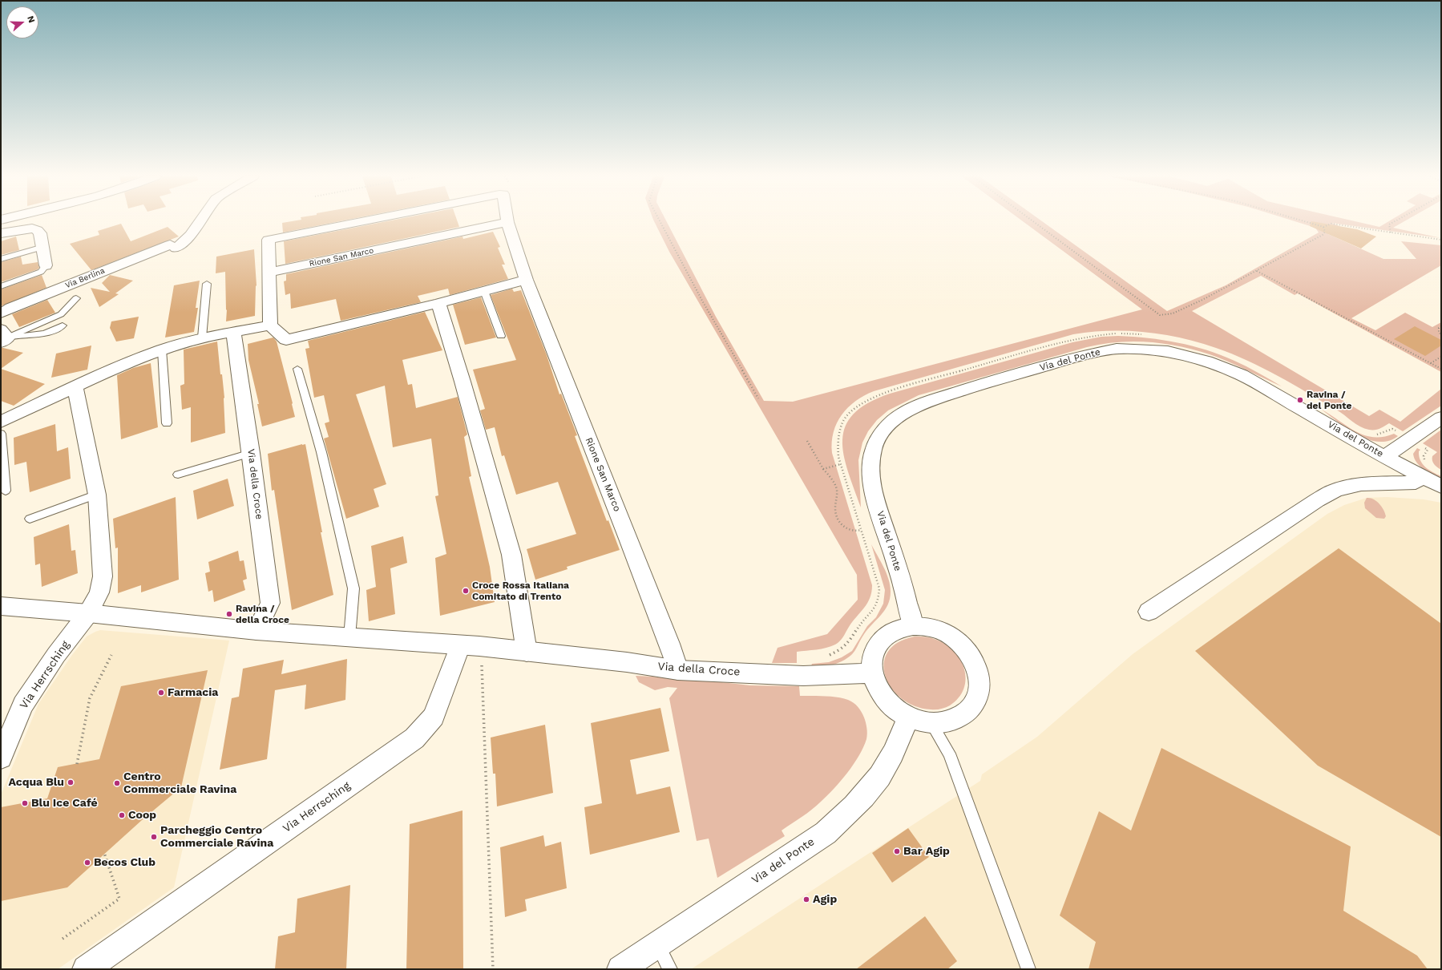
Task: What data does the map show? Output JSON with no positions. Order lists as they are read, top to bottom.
{
  "streets": {
    "street": [
      "Rione San Marco",
      "Via Berlina",
      "Via del Ponte",
      "Via della Croce",
      "Via Herrsching"
    ]
  },
  "crossings": [
    ["Rione San Marco", "Via della Croce"],
    ["Via del Ponte", "Via della Croce"],
    ["Via della Croce", "Via Herrsching"]
  ],
  "places": [
    "Ravina / del Ponte",
    "Croce Rossa Italiana Comitato di Trento",
    "Ravina / della Croce",
    "Farmacia",
    "Acqua Blu",
    "Centro Commerciale Ravina",
    "Blu Ice Café",
    "Coop",
    "Parcheggio Centro Commerciale Ravina",
    "Bar Agip",
    "Becos Club",
    "Agip"
  ],
  "north": "right"
}
